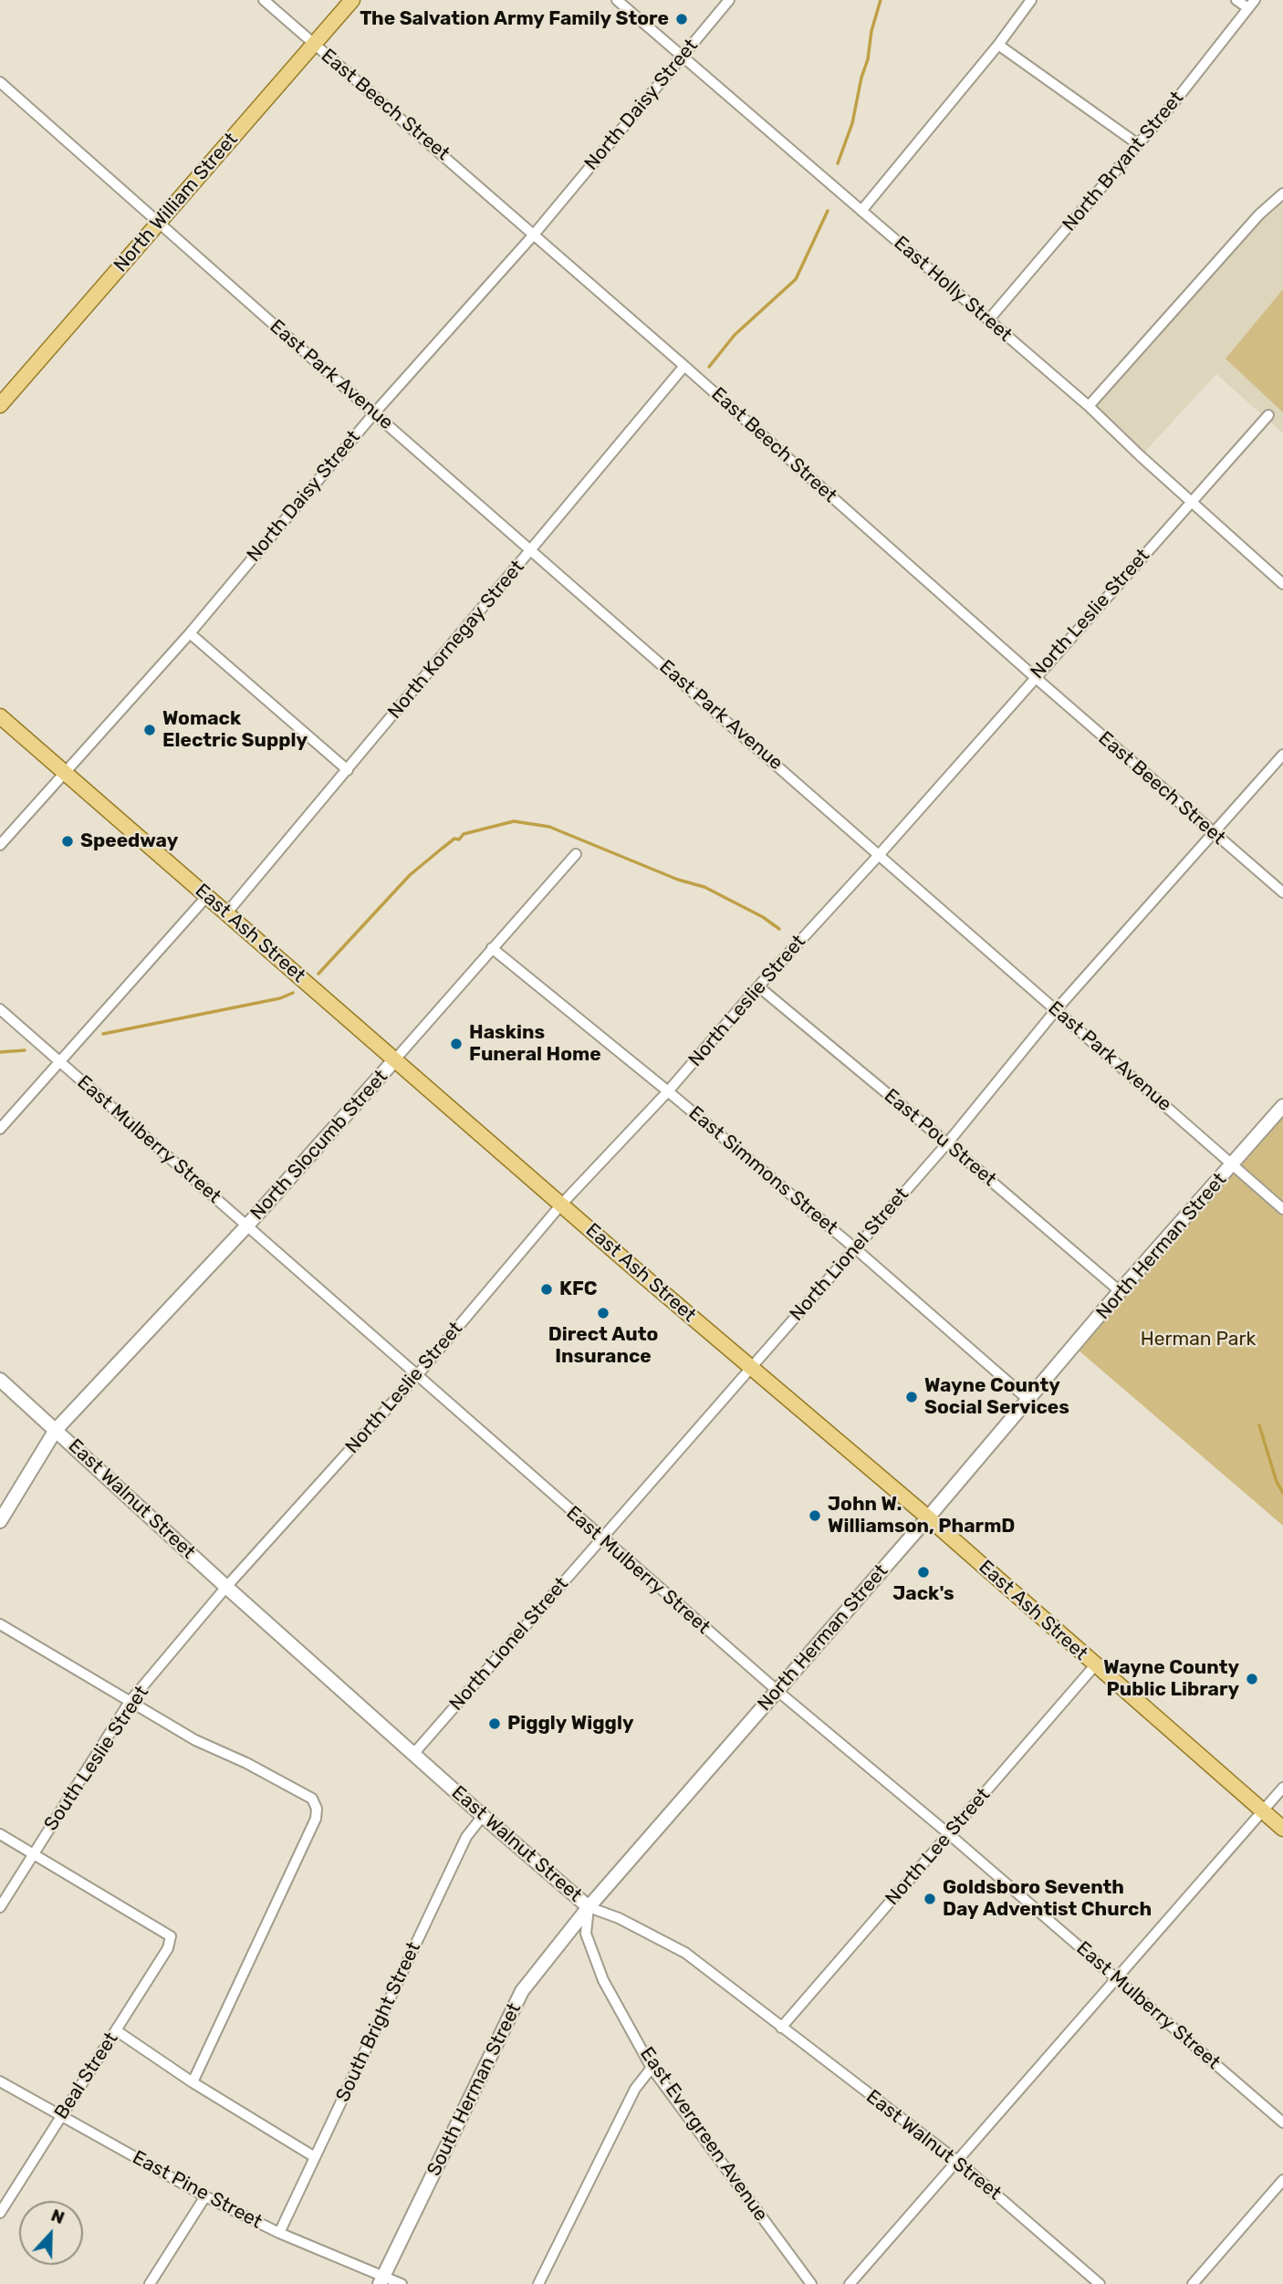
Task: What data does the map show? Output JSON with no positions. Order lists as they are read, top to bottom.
{
  "streets": {
    "main road": ["North William Street", "East Ash Street"],
    "street": [
      "East Beech Street",
      "North Daisy Street",
      "North Bryant Street",
      "East Holly Street",
      "East Park Avenue",
      "North Leslie Street",
      "North Kornegay Street",
      "East Pou Street",
      "East Mulberry Street",
      "North Slocumb Street",
      "East Simmons Street",
      "North Herman Street",
      "North Lionel Street",
      "East Walnut Street",
      "South Leslie Street",
      "North Lee Street",
      "South Bright Street",
      "Beal Street",
      "South Herman Street",
      "East Evergreen Avenue",
      "East Pine Street"
    ]
  },
  "crossings": [
    ["East Beech Street", "North Daisy Street"],
    ["East Beech Street", "North William Street"],
    ["East Beech Street", "North Leslie Street"],
    ["East Beech Street", "North Kornegay Street"],
    ["East Beech Street", "North Lionel Street"],
    ["North Daisy Street", "East Holly Street"],
    ["North Daisy Street", "East Park Avenue"],
    ["North Daisy Street", "East Ash Street"],
    ["North Bryant Street", "East Holly Street"],
    ["North William Street", "East Park Avenue"],
    ["East Holly Street", "North Leslie Street"],
    ["East Park Avenue", "North Leslie Street"],
    ["East Park Avenue", "North Kornegay Street"],
    ["East Park Avenue", "North Herman Street"],
    ["East Park Avenue", "North Lionel Street"],
    ["North Leslie Street", "East Ash Street"],
    ["North Leslie Street", "East Pou Street"],
    ["North Leslie Street", "East Mulberry Street"],
    ["North Leslie Street", "East Simmons Street"],
    ["North Leslie Street", "East Walnut Street"],
    ["North Leslie Street", "South Leslie Street"],
    ["North Kornegay Street", "East Ash Street"],
    ["East Ash Street", "North Slocumb Street"],
    ["East Ash Street", "North Herman Street"],
    ["East Ash Street", "North Lionel Street"],
    ["East Ash Street", "North Lee Street"],
    ["East Pou Street", "North Herman Street"],
    ["East Pou Street", "North Lionel Street"],
    ["East Mulberry Street", "North Slocumb Street"],
    ["East Mulberry Street", "North Herman Street"],
    ["East Mulberry Street", "North Lionel Street"],
    ["East Mulberry Street", "North Lee Street"],
    ["North Slocumb Street", "East Simmons Street"],
    ["North Slocumb Street", "East Walnut Street"],
    ["East Simmons Street", "North Herman Street"],
    ["East Simmons Street", "North Lionel Street"],
    ["North Herman Street", "East Walnut Street"],
    ["North Herman Street", "South Herman Street"],
    ["North Herman Street", "East Evergreen Avenue"],
    ["North Lionel Street", "East Walnut Street"],
    ["East Walnut Street", "South Leslie Street"],
    ["East Walnut Street", "North Lee Street"],
    ["East Walnut Street", "South Bright Street"],
    ["East Walnut Street", "South Herman Street"],
    ["East Walnut Street", "East Evergreen Avenue"],
    ["South Leslie Street", "Beal Street"],
    ["South Bright Street", "East Pine Street"],
    ["Beal Street", "East Pine Street"],
    ["South Herman Street", "East Evergreen Avenue"],
    ["South Herman Street", "East Pine Street"]
  ],
  "parks": ["Herman Park"],
  "places": [
    "The Salvation Army Family Store",
    "Womack Electric Supply",
    "Speedway",
    "Haskins Funeral Home",
    "KFC",
    "Direct Auto Insurance",
    "Wayne County Social Services",
    "John W. Williamson, PharmD",
    "Jack's",
    "Wayne County Public Library",
    "Piggly Wiggly",
    "Goldsboro Seventh Day Adventist Church"
  ],
  "north": "top"
}
